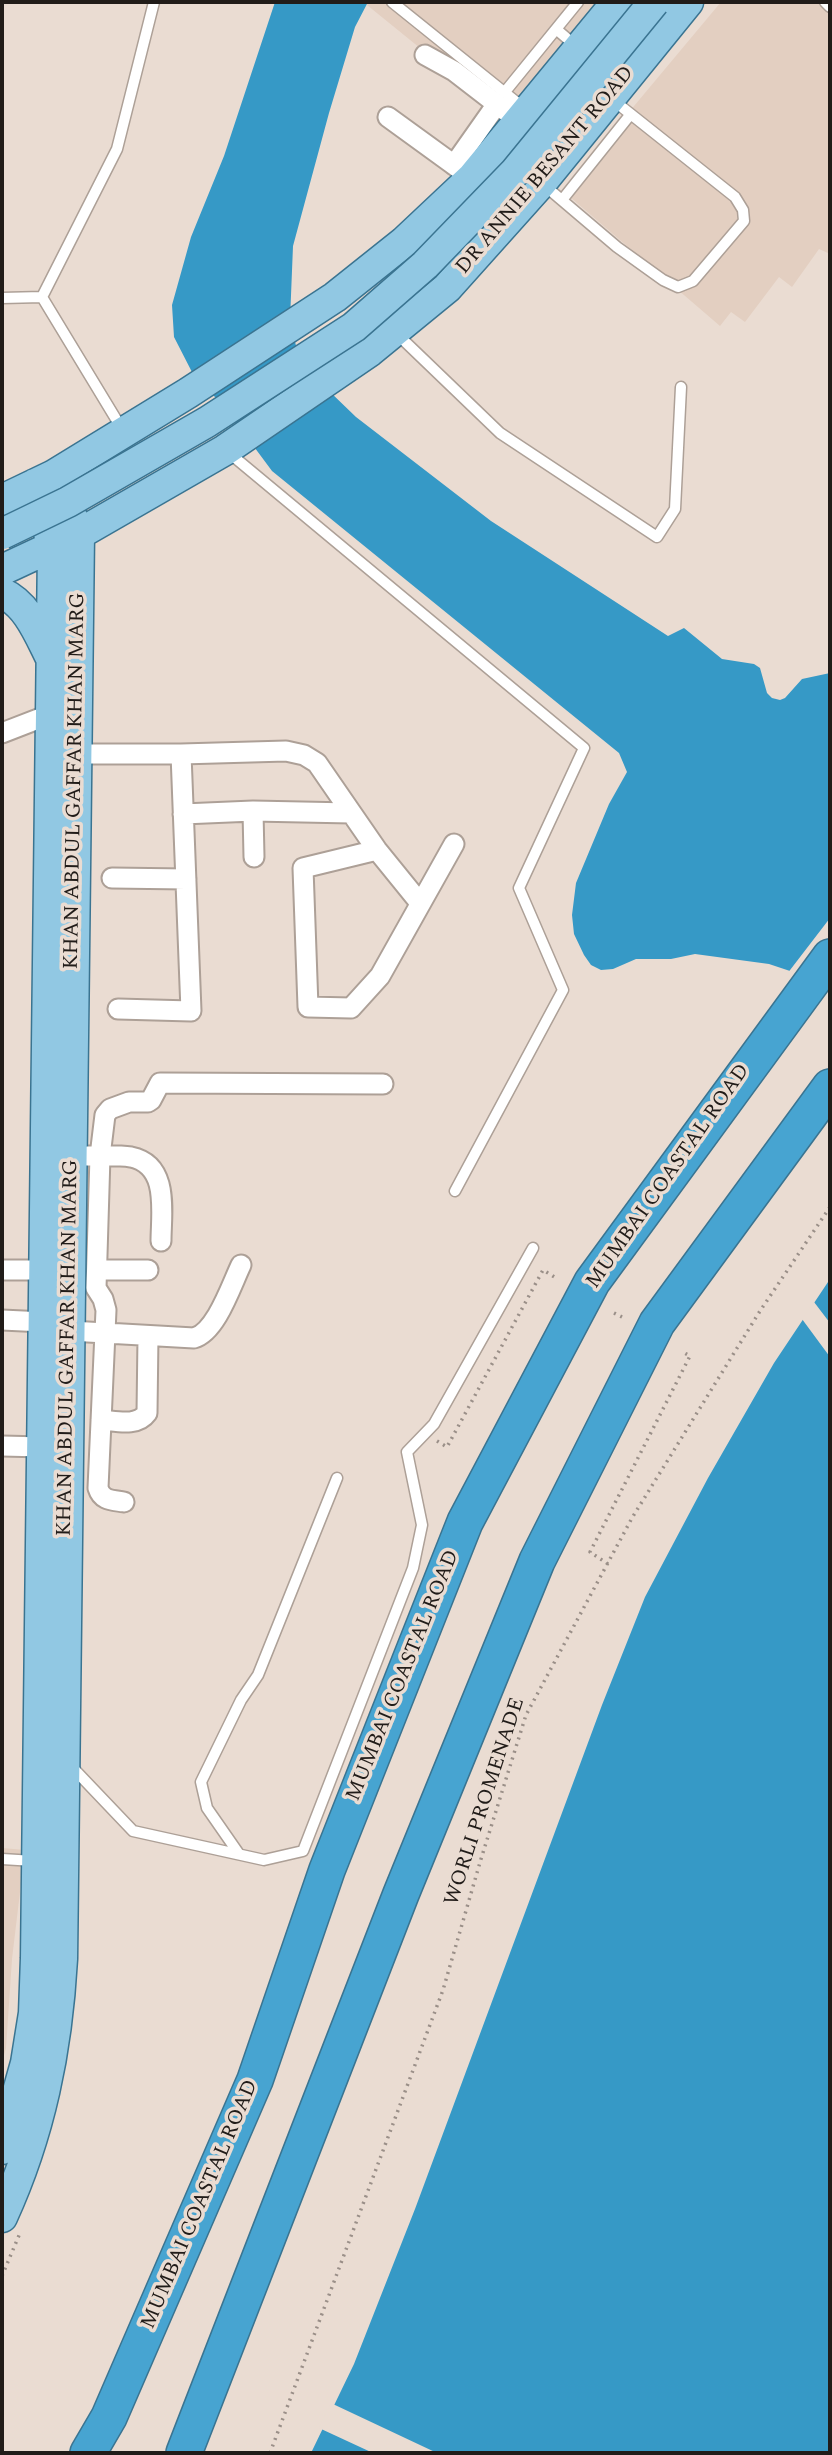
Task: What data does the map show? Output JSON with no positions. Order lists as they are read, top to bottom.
{
  "streets": {
    "highway": ["MUMBAI COASTAL ROAD"],
    "main road": ["DR ANNIE BESANT ROAD", "KHAN ABDUL GAFFAR KHAN MARG"],
    "path": ["WORLI PROMENADE"]
  },
  "crossings": [
    ["DR ANNIE BESANT ROAD", "KHAN ABDUL GAFFAR KHAN MARG"]
  ]
}
